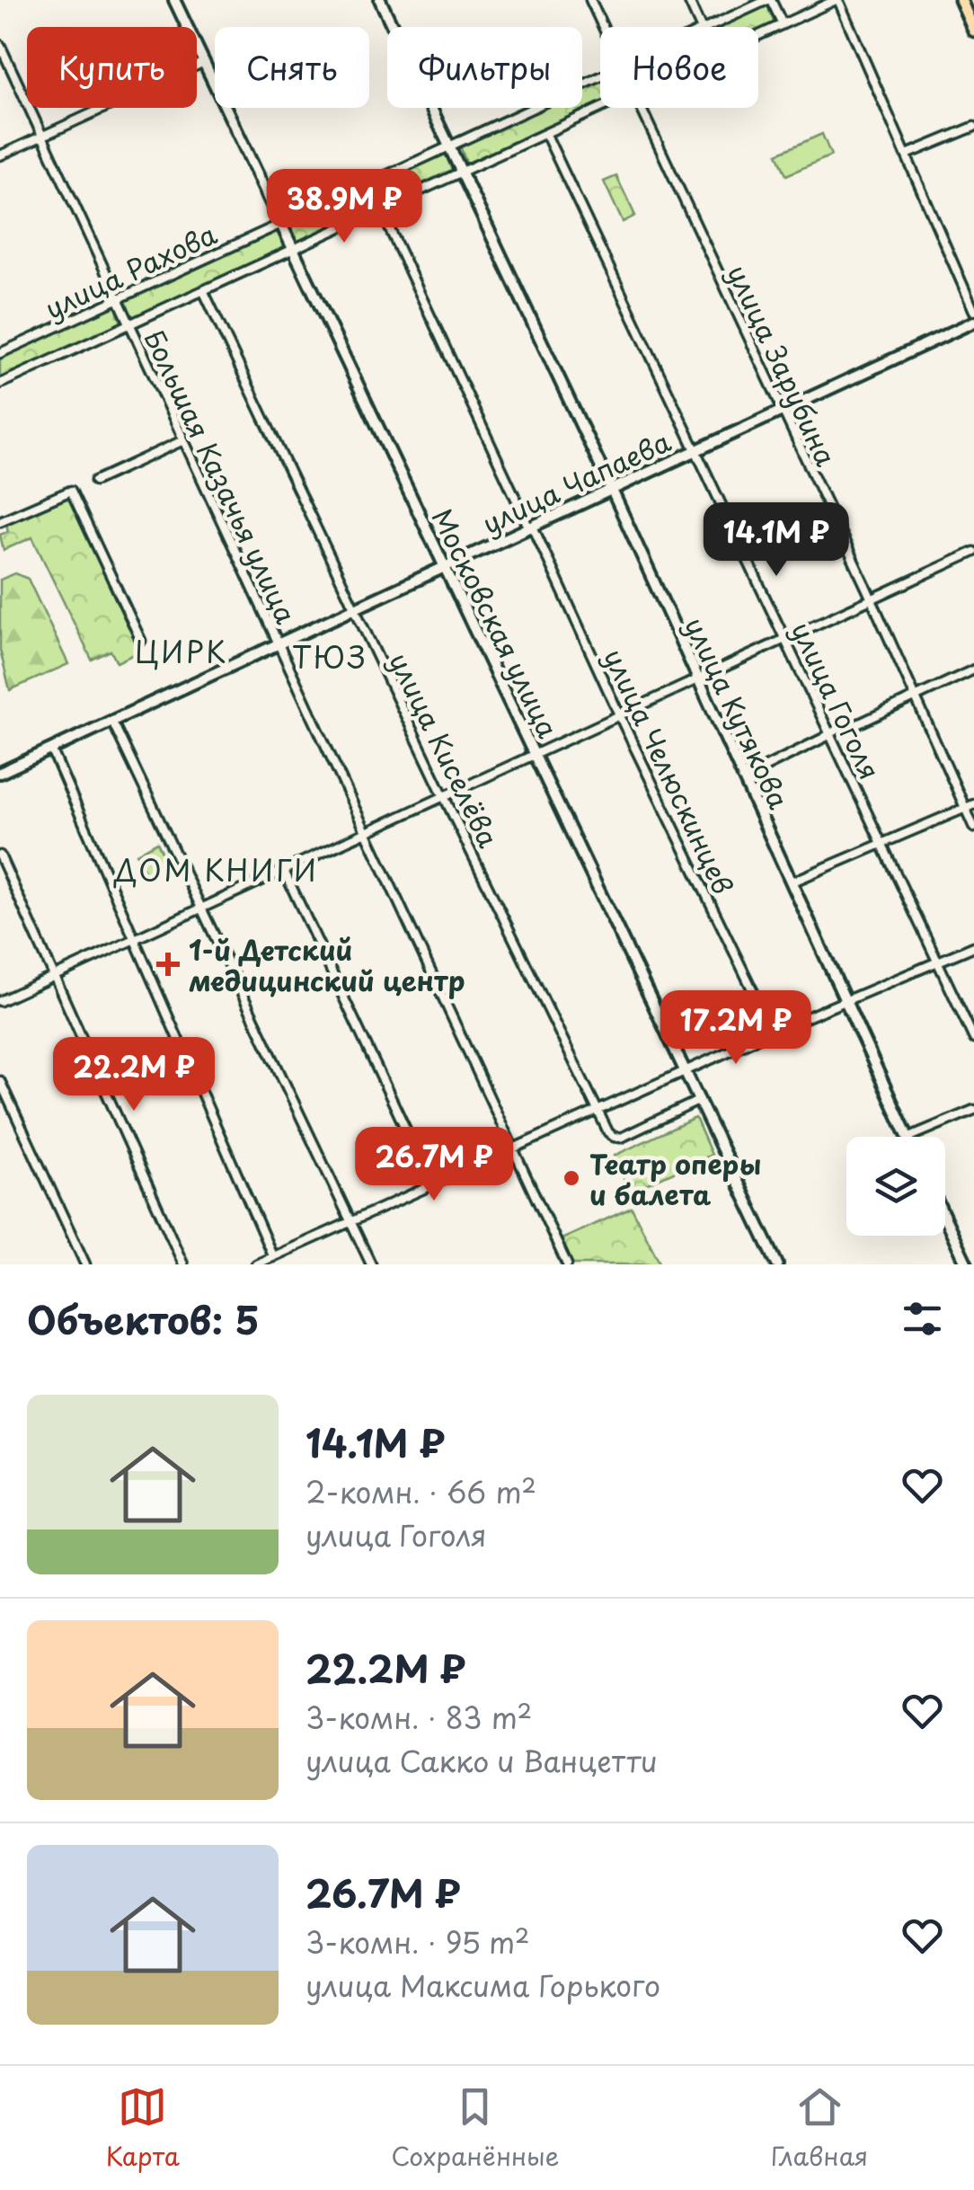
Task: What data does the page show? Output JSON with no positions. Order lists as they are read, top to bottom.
{
  "streets": {
    "street": [
      "улица Рахова",
      "улица Зарубина",
      "Большая Казачья улица",
      "улица Чапаева",
      "Московская улица",
      "улица Гоголя",
      "улица Кутякова",
      "улица Киселёва",
      "улица Челюскинцев"
    ]
  },
  "crossings": [
    ["улица Рахова", "Большая Казачья улица"],
    ["улица Рахова", "Московская улица"],
    ["улица Рахова", "улица Кутякова"],
    ["улица Рахова", "улица Киселёва"],
    ["улица Зарубина", "улица Чапаева"],
    ["Большая Казачья улица", "улица Чапаева"],
    ["улица Чапаева", "Московская улица"],
    ["улица Чапаева", "улица Гоголя"],
    ["улица Чапаева", "улица Кутякова"],
    ["улица Чапаева", "улица Киселёва"],
    ["улица Чапаева", "улица Челюскинцев"],
    ["Московская улица", "улица Киселёва"]
  ],
  "districts": ["ЦИРК", "ТЮЗ", "ДОМ КНИГИ"],
  "places": {
    "health": ["1-й Детский медицинский центр"],
    "other": ["Театр оперы и балета"]
  },
  "page": {
    "chip": [
      "Купить",
      "Снять",
      "Фильтры",
      "Новое"
    ],
    "price": [
      "38.9M ₽",
      "14.1M ₽",
      "17.2M ₽",
      "22.2M ₽",
      "26.7M ₽"
    ],
    "heading": "Объектов: 5",
    "list": [
      {
        "name": "14.1M ₽",
        "note": "2-комн. · 66 m² · улица Гоголя"
      },
      {
        "name": "22.2M ₽",
        "note": "3-комн. · 83 m² · улица Сакко и Ванцетти"
      },
      {
        "name": "26.7M ₽",
        "note": "3-комн. · 95 m² · улица Максима Горького"
      }
    ],
    "tabs": ["Карта", "Сохранённые", "Главная"]
  }
}
